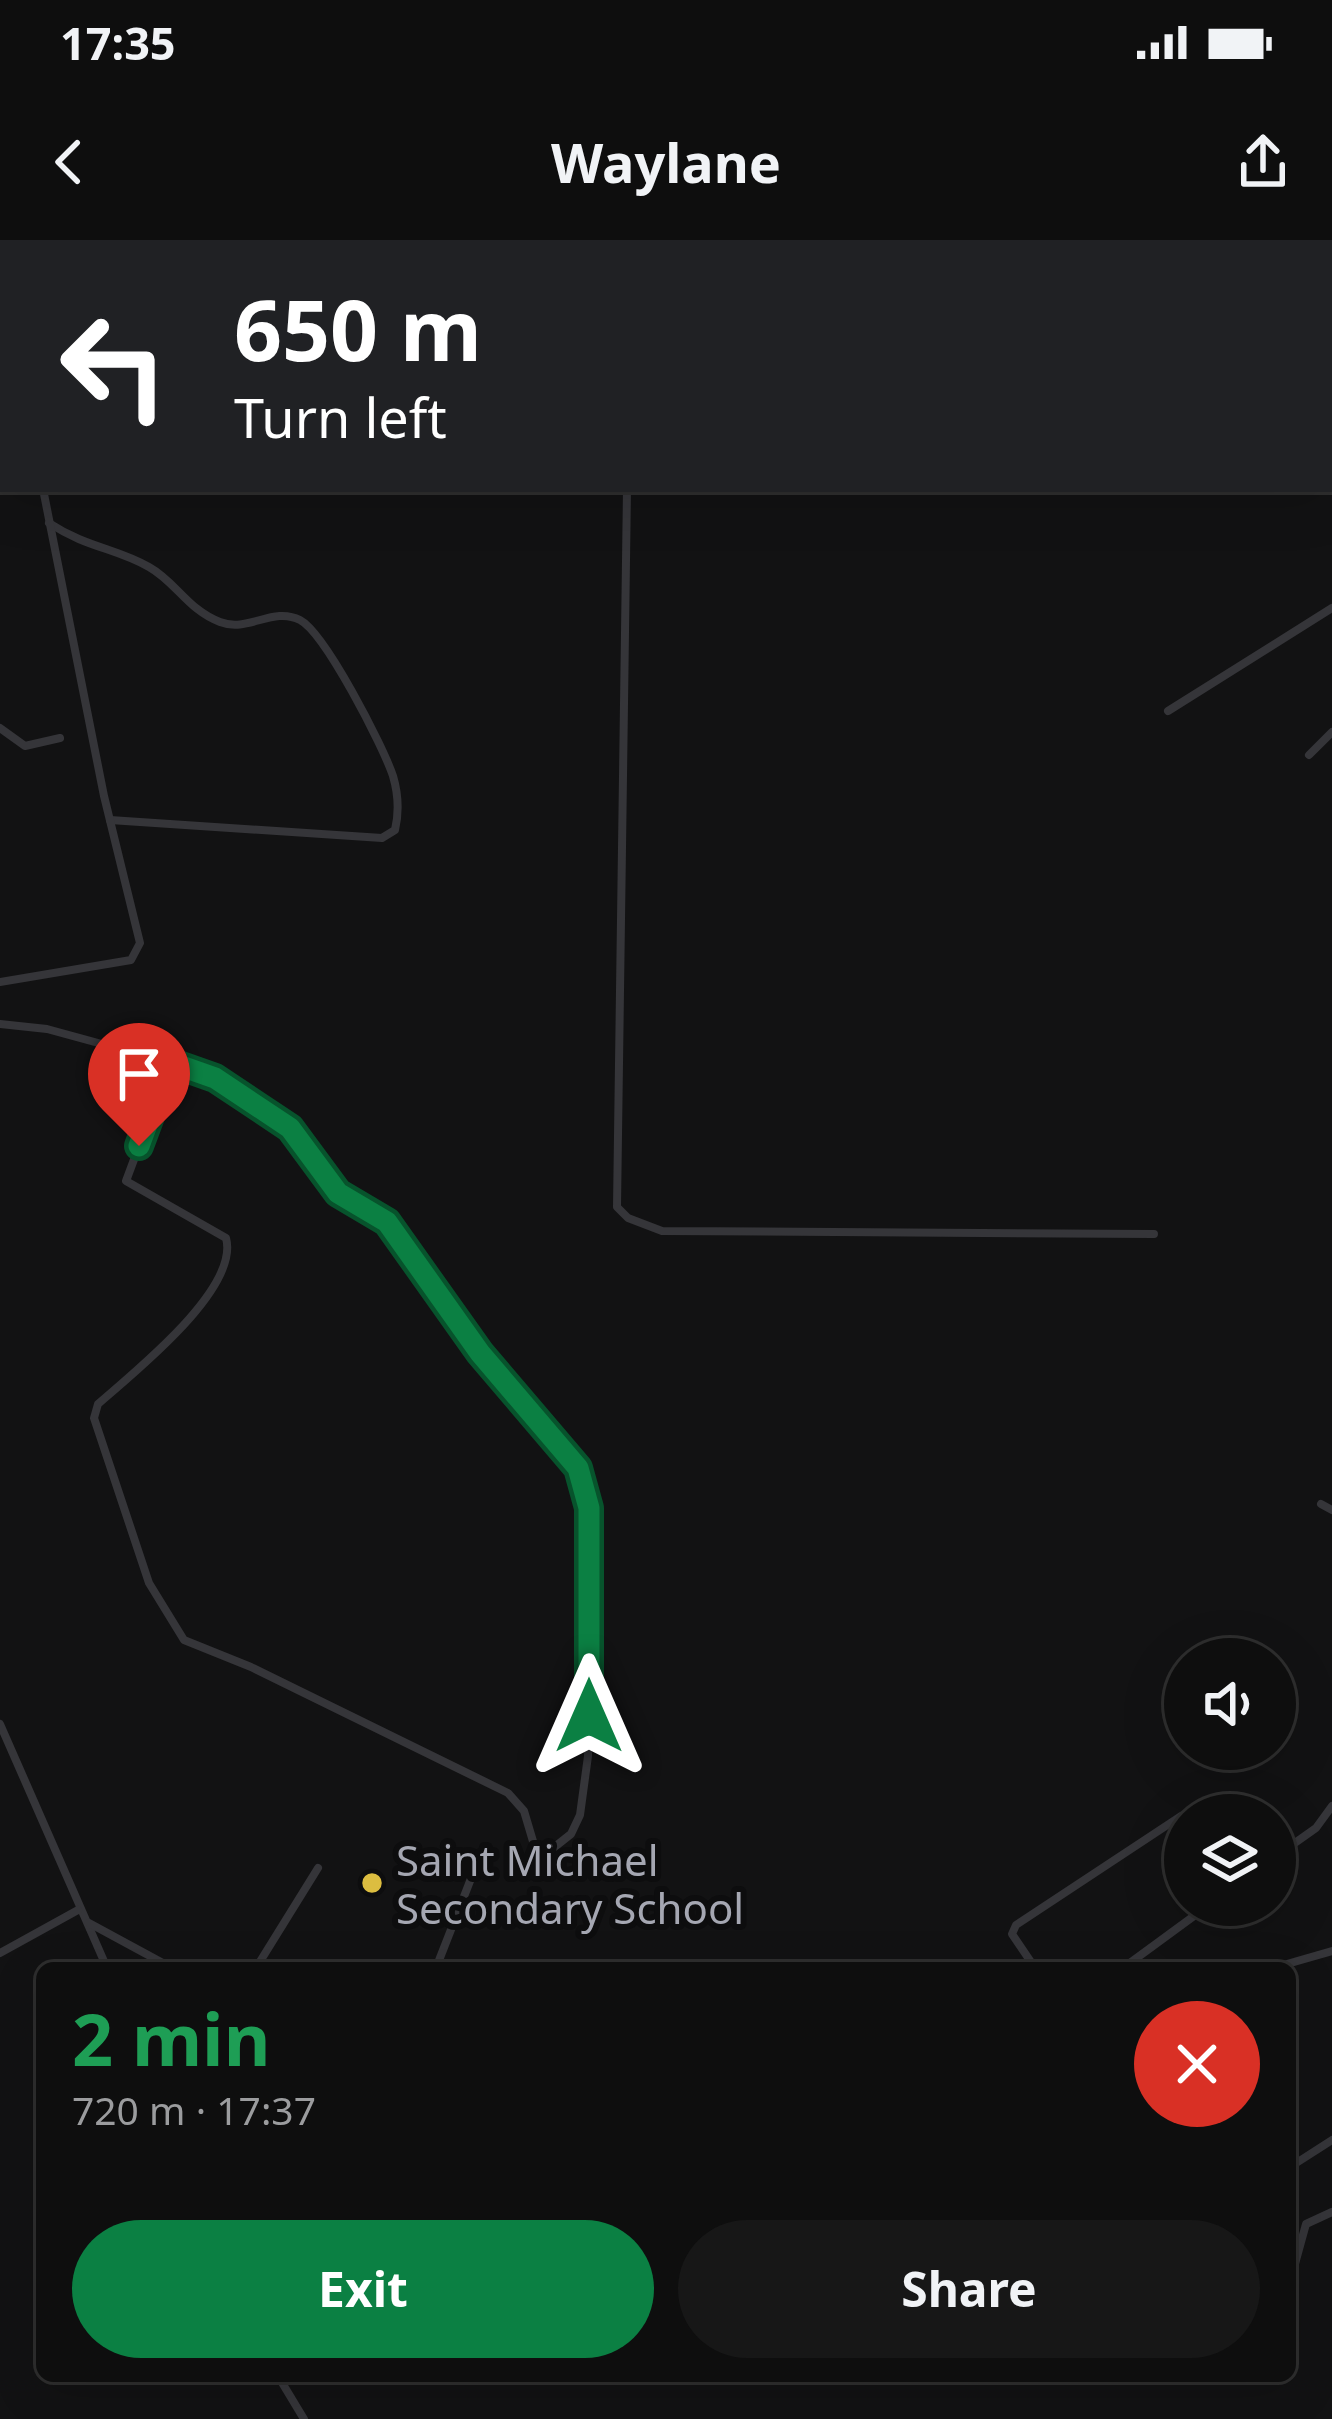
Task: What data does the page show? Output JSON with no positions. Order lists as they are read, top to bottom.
{
  "places": ["Saint Michael Secondary School"],
  "page": {
    "status": "17:35",
    "header": "Waylane",
    "turn": ["650 m", "Turn left"],
    "heading": ["2 min", "720 m · 17:37"],
    "buttons": ["Exit", "Share"]
  }
}
